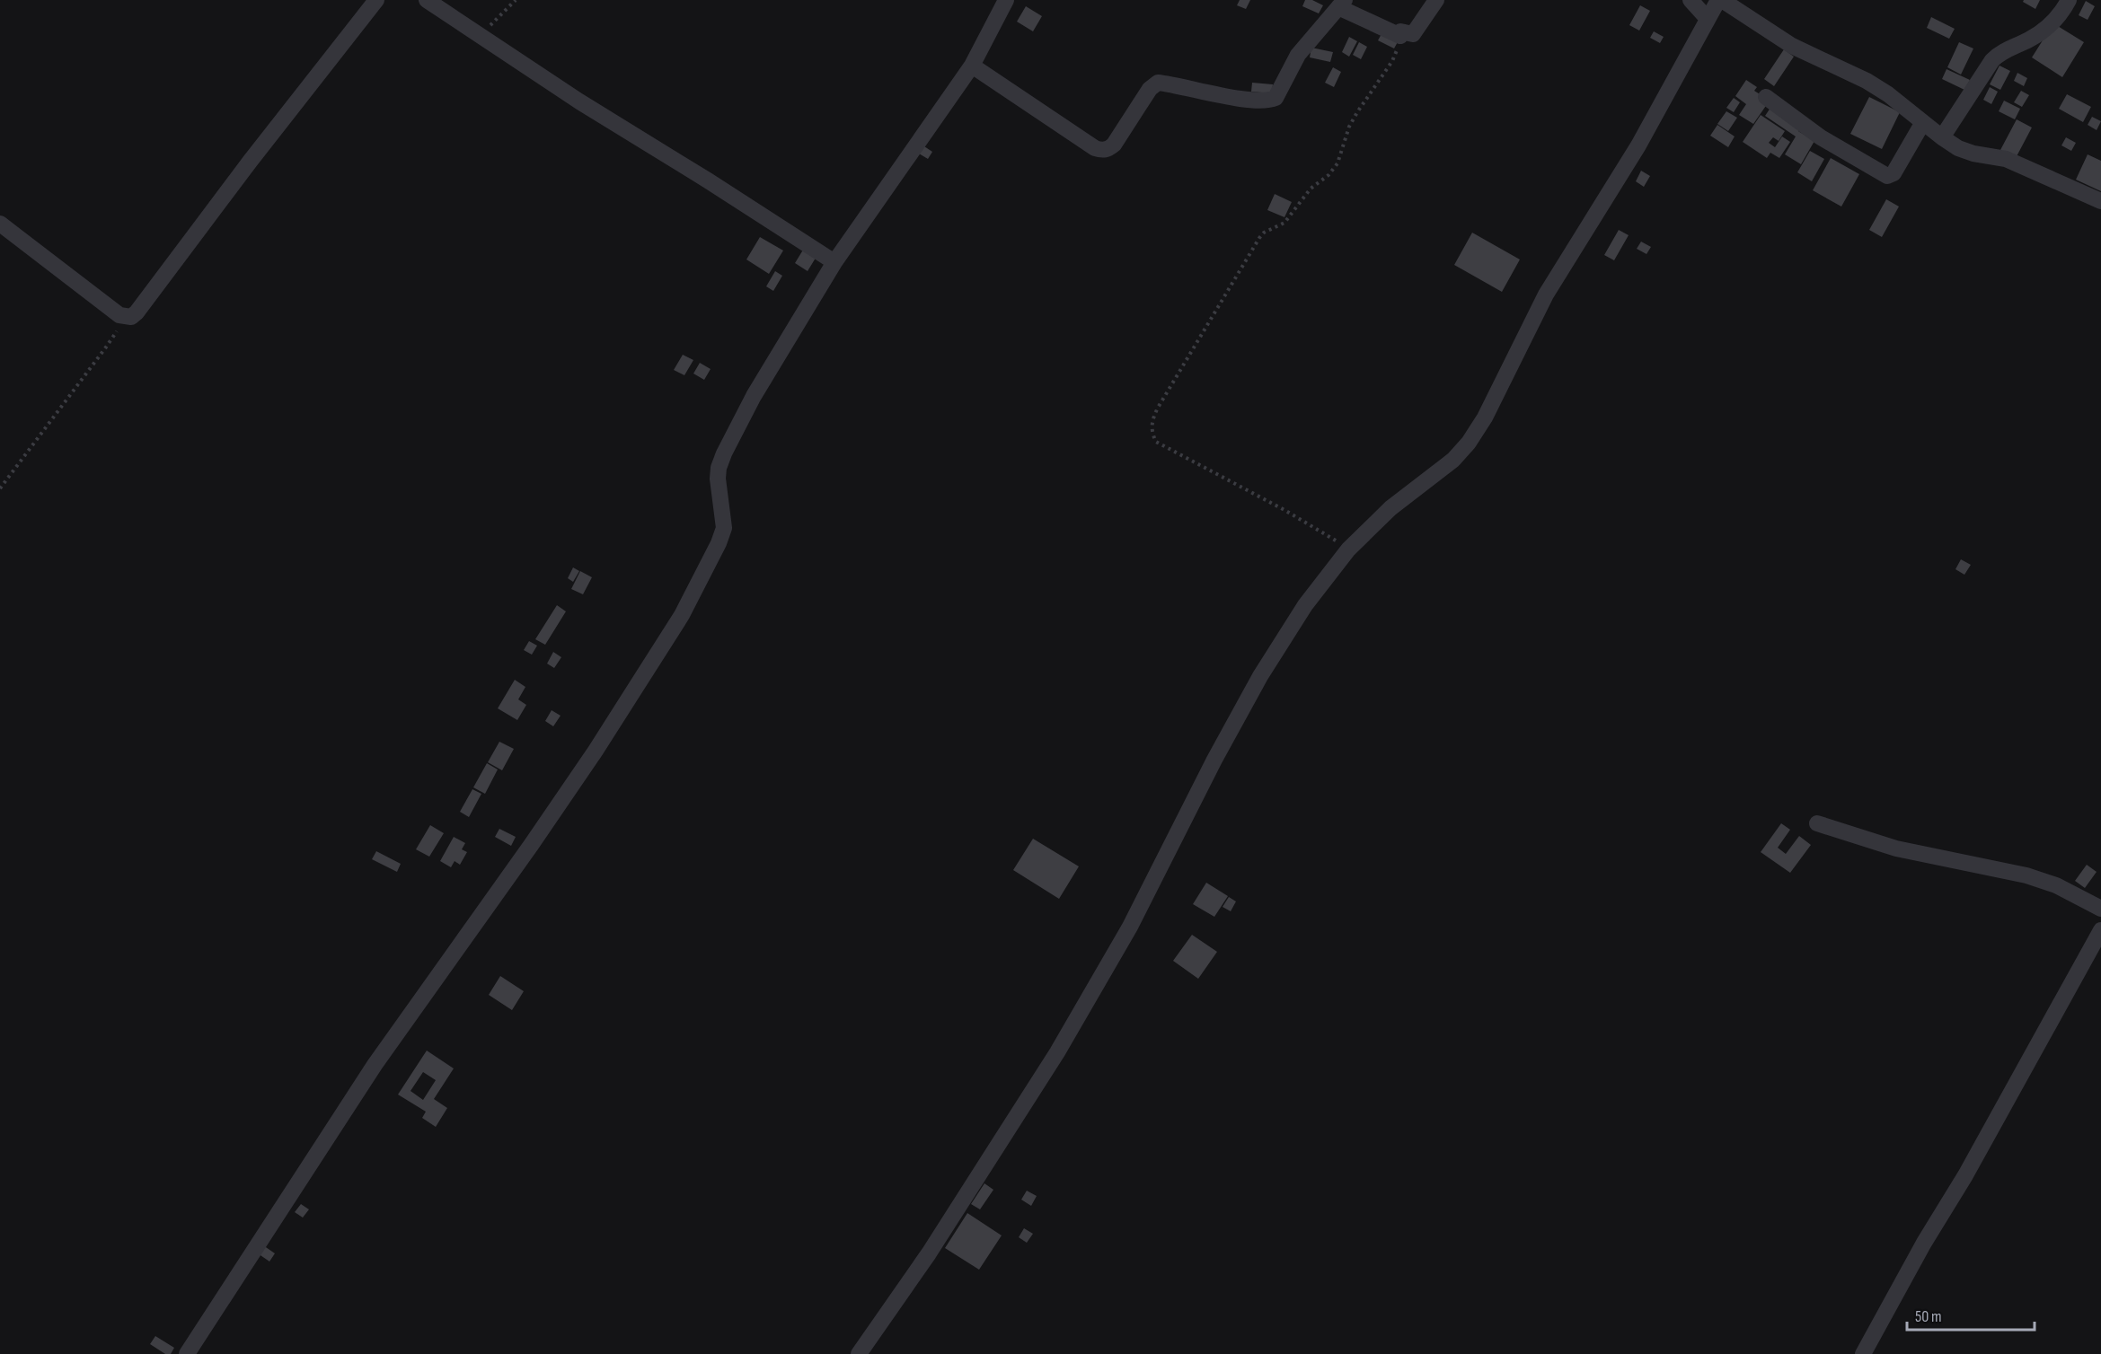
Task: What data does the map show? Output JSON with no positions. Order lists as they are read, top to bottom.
{
  "scale_bar": "50 m"
}
